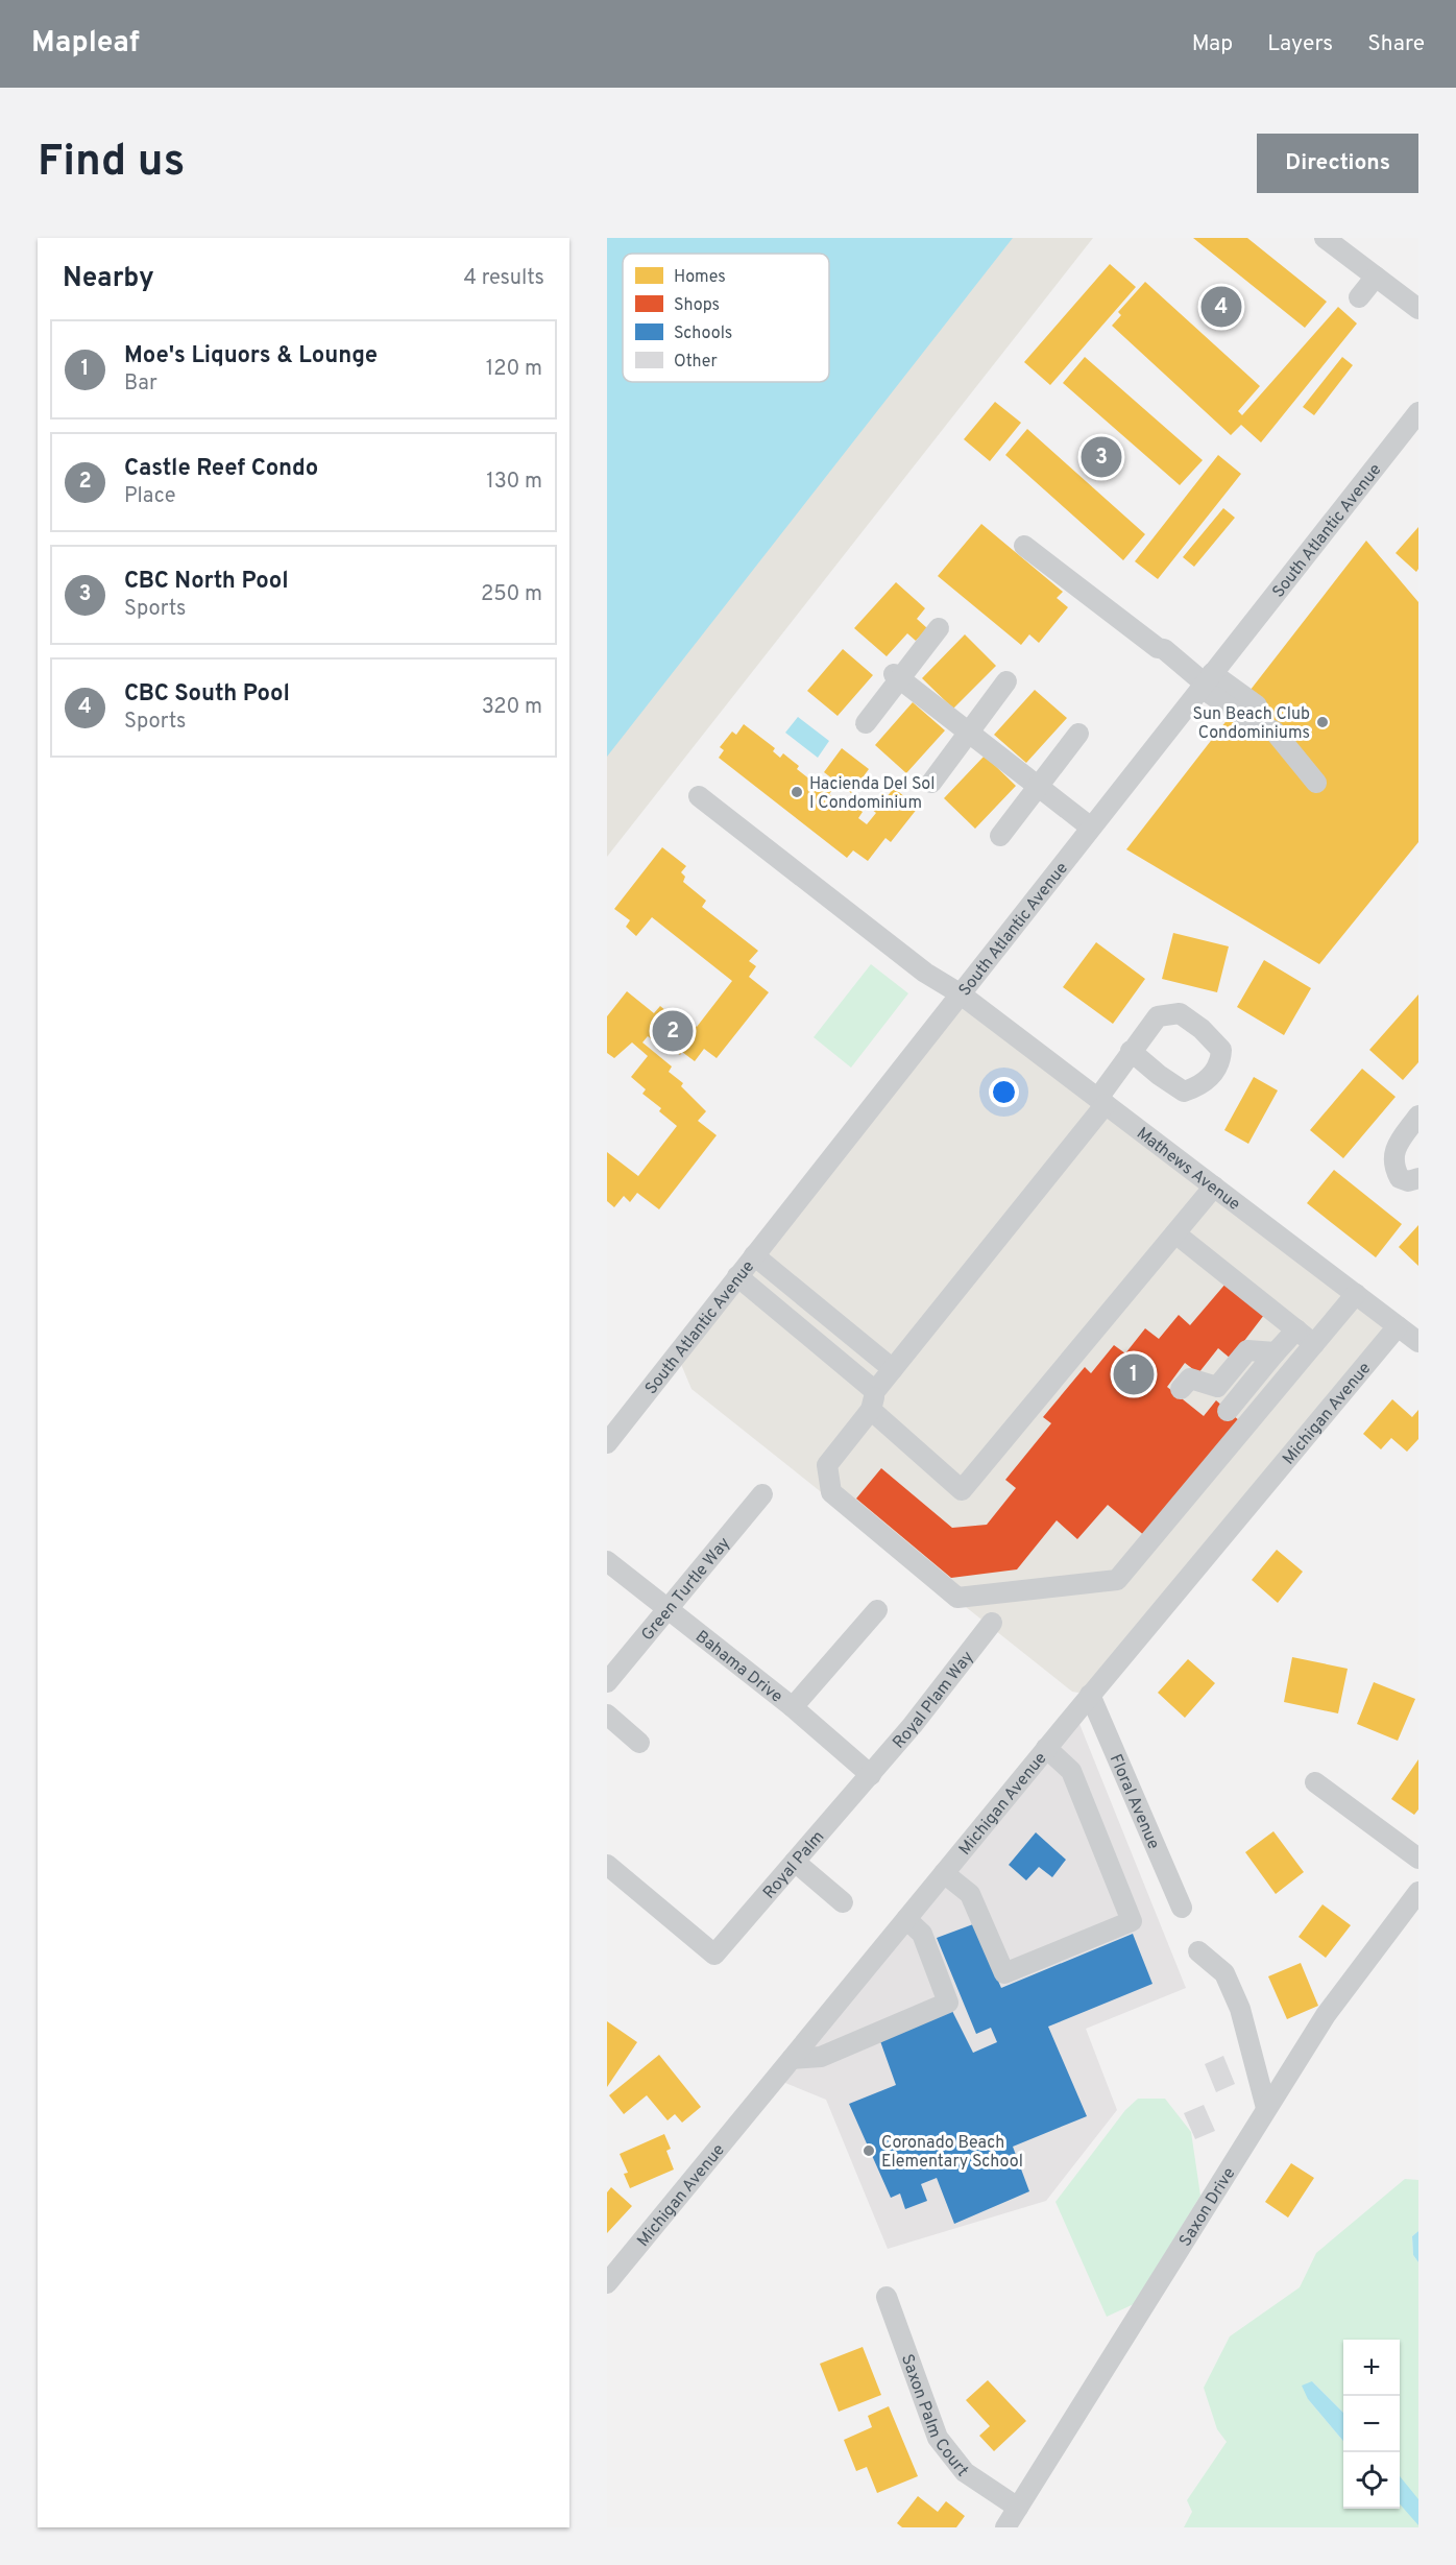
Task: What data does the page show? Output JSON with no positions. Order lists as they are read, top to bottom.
{
  "streets": {
    "street": [
      "South Atlantic Avenue",
      "Mathews Avenue",
      "Michigan Avenue",
      "Green Turtle Way",
      "Bahama Drive",
      "Royal Plam Way",
      "Floral Avenue",
      "Royal Palm",
      "Saxon Drive",
      "Saxon Palm Court"
    ]
  },
  "crossings": [
    ["South Atlantic Avenue", "Mathews Avenue"],
    ["Mathews Avenue", "Michigan Avenue"],
    ["Michigan Avenue", "Floral Avenue"],
    ["Green Turtle Way", "Bahama Drive"],
    ["Bahama Drive", "Royal Plam Way"],
    ["Bahama Drive", "Royal Palm"],
    ["Royal Plam Way", "Royal Palm"],
    ["Saxon Drive", "Saxon Palm Court"]
  ],
  "places": ["Sun Beach Club Condominiums", "Hacienda Del Sol I Condominium", "Coronado Beach Elementary School"],
  "legend": [
    "Homes",
    "Shops",
    "Schools",
    "Other"
  ],
  "page": {
    "header": "Mapleaf",
    "nav": ["Map", "Layers", "Share"],
    "buttons": "Directions",
    "title": "Find us",
    "heading": ["Nearby", "4 results"],
    "pins": [
      "4",
      "3",
      "2",
      "1"
    ],
    "list": [
      {
        "mark": "1",
        "name": "Moe's Liquors & Lounge",
        "note": "Bar",
        "value": "120 m"
      },
      {
        "mark": "2",
        "name": "Castle Reef Condo",
        "note": "Place",
        "value": "130 m"
      },
      {
        "mark": "3",
        "name": "CBC North Pool",
        "note": "Sports",
        "value": "250 m"
      },
      {
        "mark": "4",
        "name": "CBC South Pool",
        "note": "Sports",
        "value": "320 m"
      }
    ],
    "map_buttons": ["+", "−"]
  }
}
